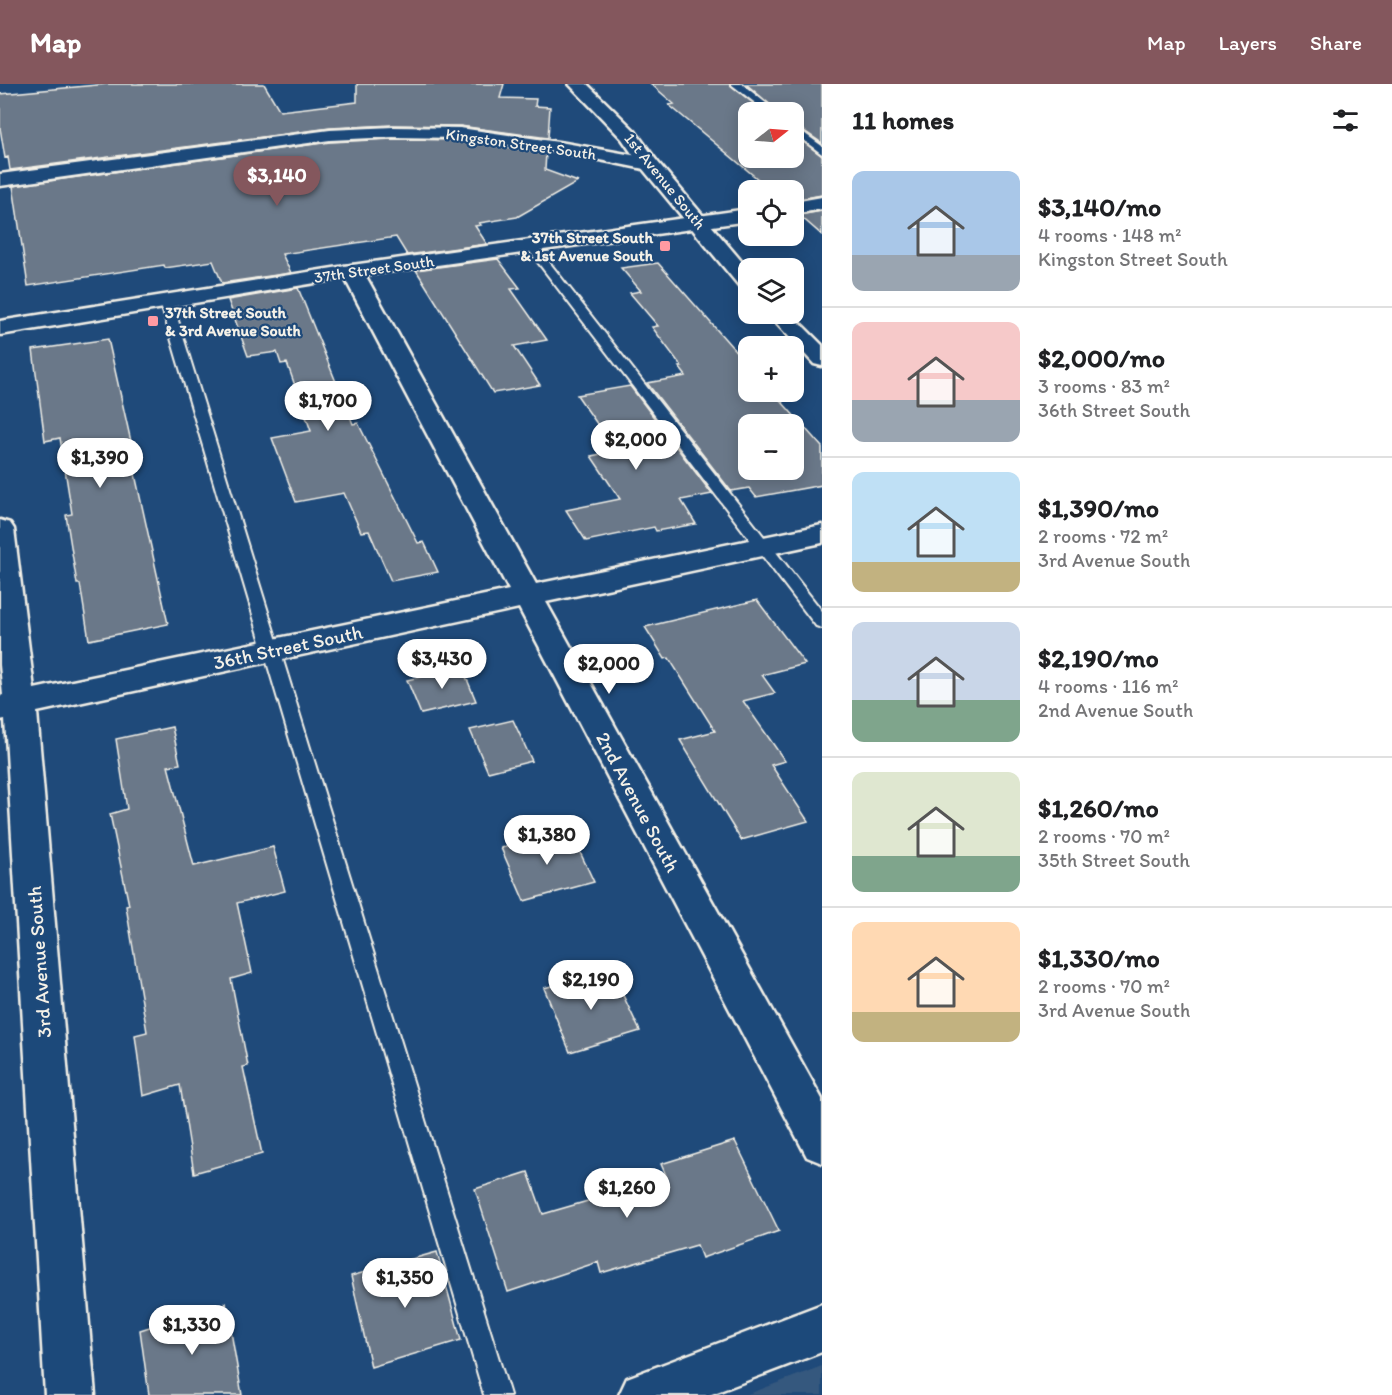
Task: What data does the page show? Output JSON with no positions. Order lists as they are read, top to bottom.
{
  "streets": {
    "street": [
      "Kingston Street South",
      "1st Avenue South",
      "37th Street South",
      "36th Street South",
      "2nd Avenue South",
      "3rd Avenue South"
    ]
  },
  "crossings": [
    ["Kingston Street South", "1st Avenue South"],
    ["1st Avenue South", "37th Street South"],
    ["37th Street South", "2nd Avenue South"],
    ["36th Street South", "2nd Avenue South"],
    ["36th Street South", "3rd Avenue South"]
  ],
  "places": {
    "transit": ["37th Street South & 1st Avenue South", "37th Street South & 3rd Avenue South"]
  },
  "north": "right",
  "page": {
    "header": "Map",
    "nav": ["Map", "Layers", "Share"],
    "heading": "11 homes",
    "map_buttons": ["+", "−"],
    "price": [
      "$3,140",
      "$1,700",
      "$2,000",
      "$1,390",
      "$3,430",
      "$2,000",
      "$1,380",
      "$2,190",
      "$1,260",
      "$1,350",
      "$1,330"
    ],
    "list": [
      {
        "name": "$3,140/mo",
        "note": "4 rooms · 148 m² · Kingston Street South"
      },
      {
        "name": "$2,000/mo",
        "note": "3 rooms · 83 m² · 36th Street South"
      },
      {
        "name": "$1,390/mo",
        "note": "2 rooms · 72 m² · 3rd Avenue South"
      },
      {
        "name": "$2,190/mo",
        "note": "4 rooms · 116 m² · 2nd Avenue South"
      },
      {
        "name": "$1,260/mo",
        "note": "2 rooms · 70 m² · 35th Street South"
      },
      {
        "name": "$1,330/mo",
        "note": "2 rooms · 70 m² · 3rd Avenue South"
      }
    ]
  }
}
